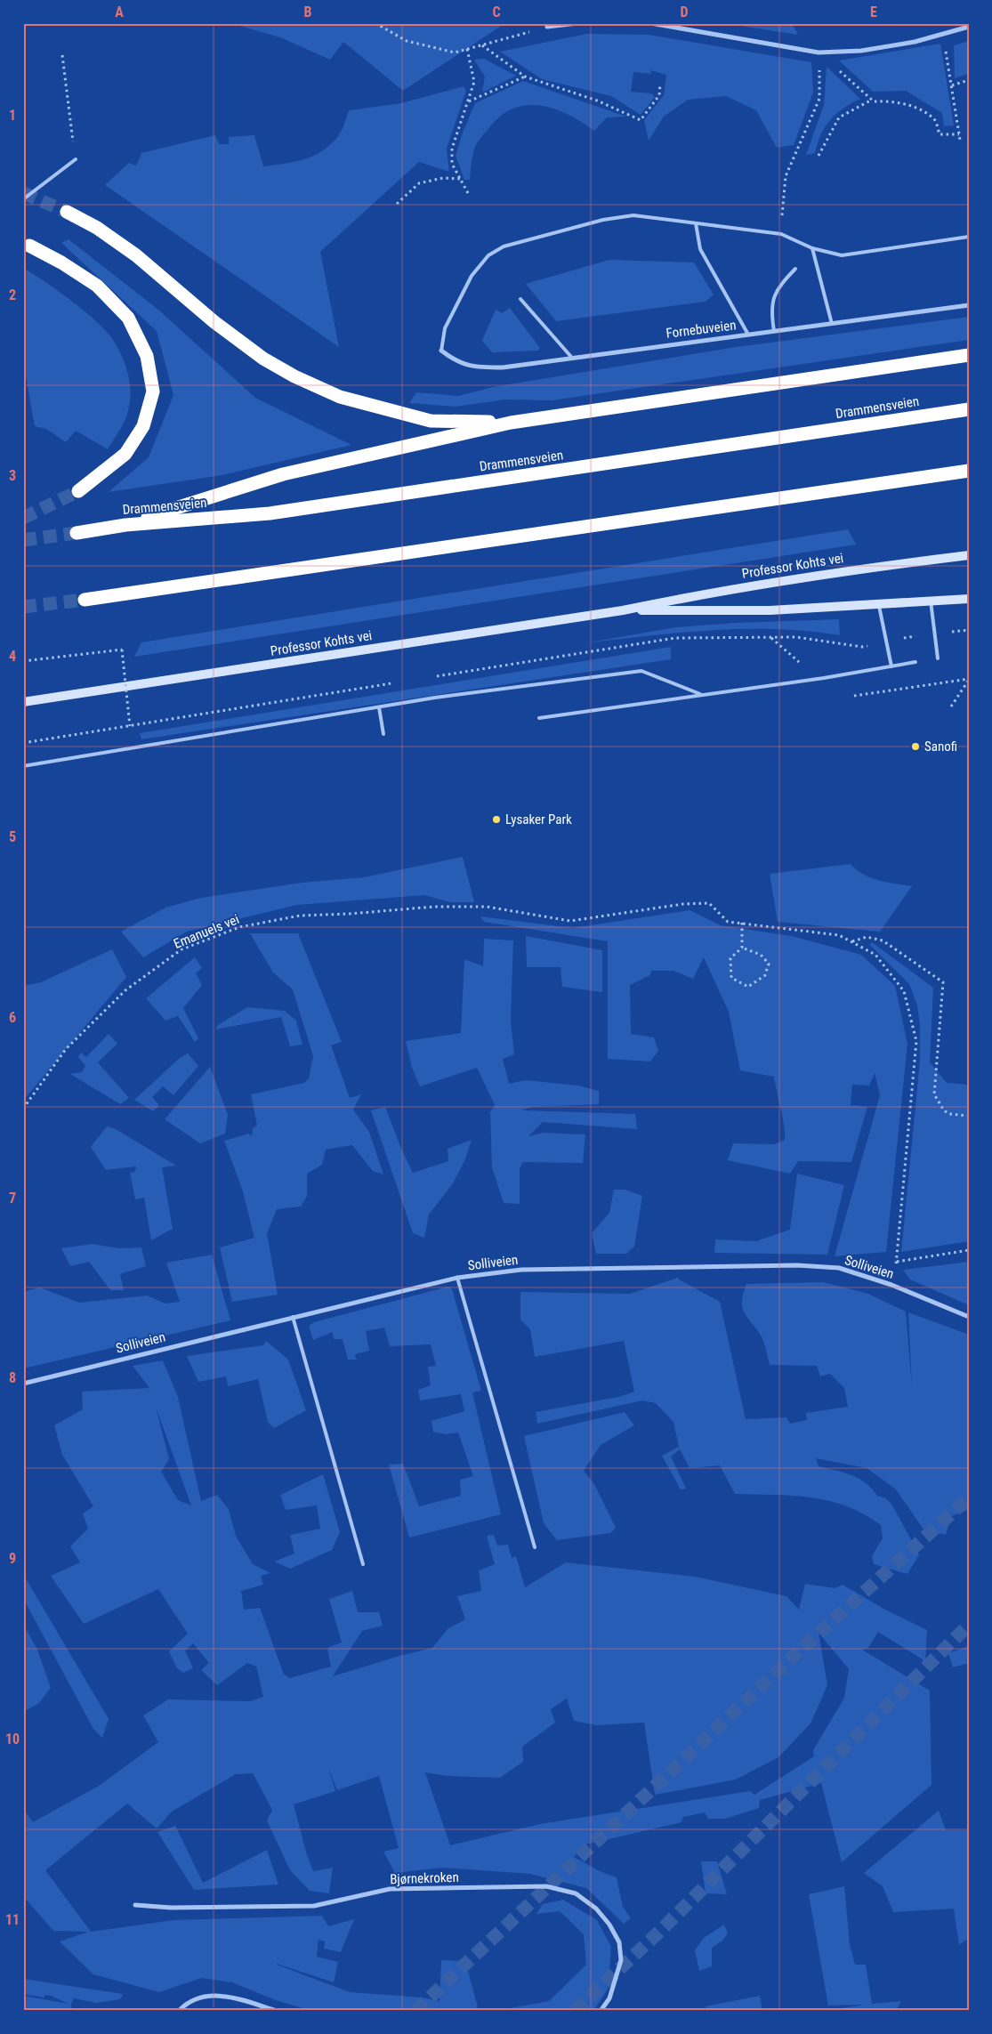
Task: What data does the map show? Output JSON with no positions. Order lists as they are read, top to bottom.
{
  "streets": {
    "highway": ["Drammensveien"],
    "main road": ["Professor Kohts vei"],
    "street": ["Fornebuveien", "Solliveien", "Bjørnekroken"],
    "path": ["Emanuels vei"]
  },
  "places": ["Sanofi", "Lysaker Park"],
  "grid": {
    "columns": [
      "A",
      "B",
      "C",
      "D",
      "E"
    ],
    "rows": [
      "1",
      "2",
      "3",
      "4",
      "5",
      "6",
      "7",
      "8",
      "9",
      "10",
      "11"
    ]
  }
}
